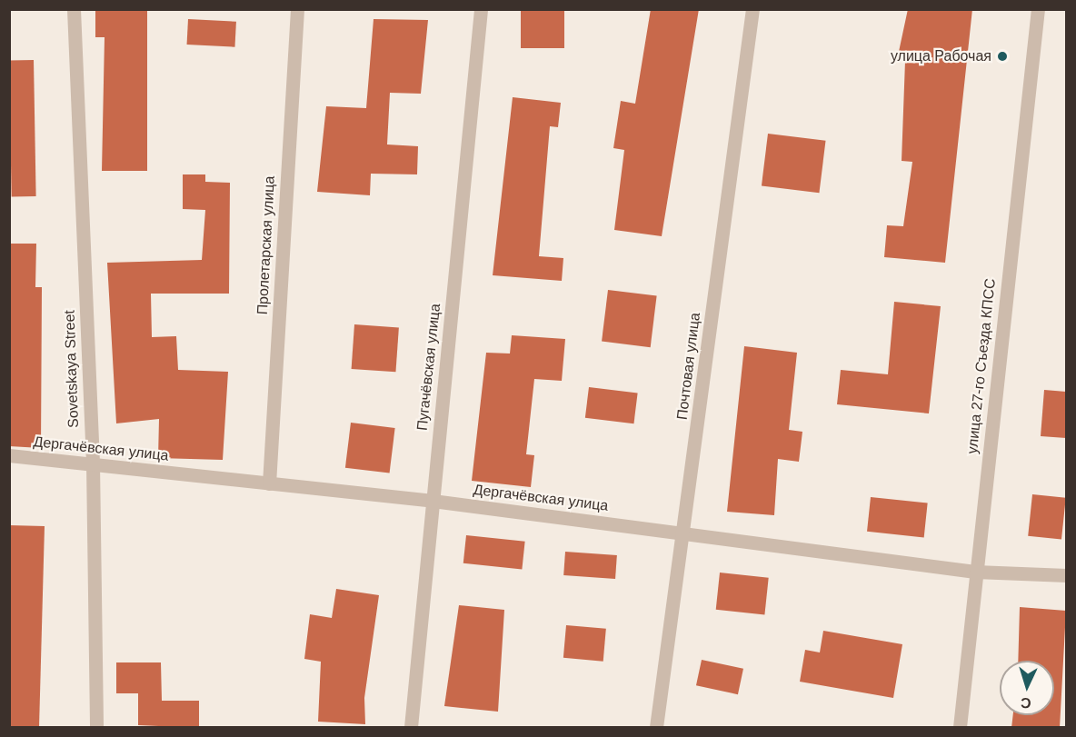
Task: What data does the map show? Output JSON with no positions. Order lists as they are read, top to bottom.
{
  "streets": {
    "street": [
      "Пролетарская улица",
      "Почтовая улица",
      "улица 27-го Съезда КПСС",
      "Пугачёвская улица",
      "Sovetskaya Street",
      "Дергачёвская улица"
    ]
  },
  "crossings": [
    ["Пролетарская улица", "Дергачёвская улица"],
    ["Почтовая улица", "Дергачёвская улица"],
    ["улица 27-го Съезда КПСС", "Дергачёвская улица"],
    ["Пугачёвская улица", "Дергачёвская улица"],
    ["Sovetskaya Street", "Дергачёвская улица"]
  ],
  "places": ["улица Рабочая"],
  "north": "bottom"
}
